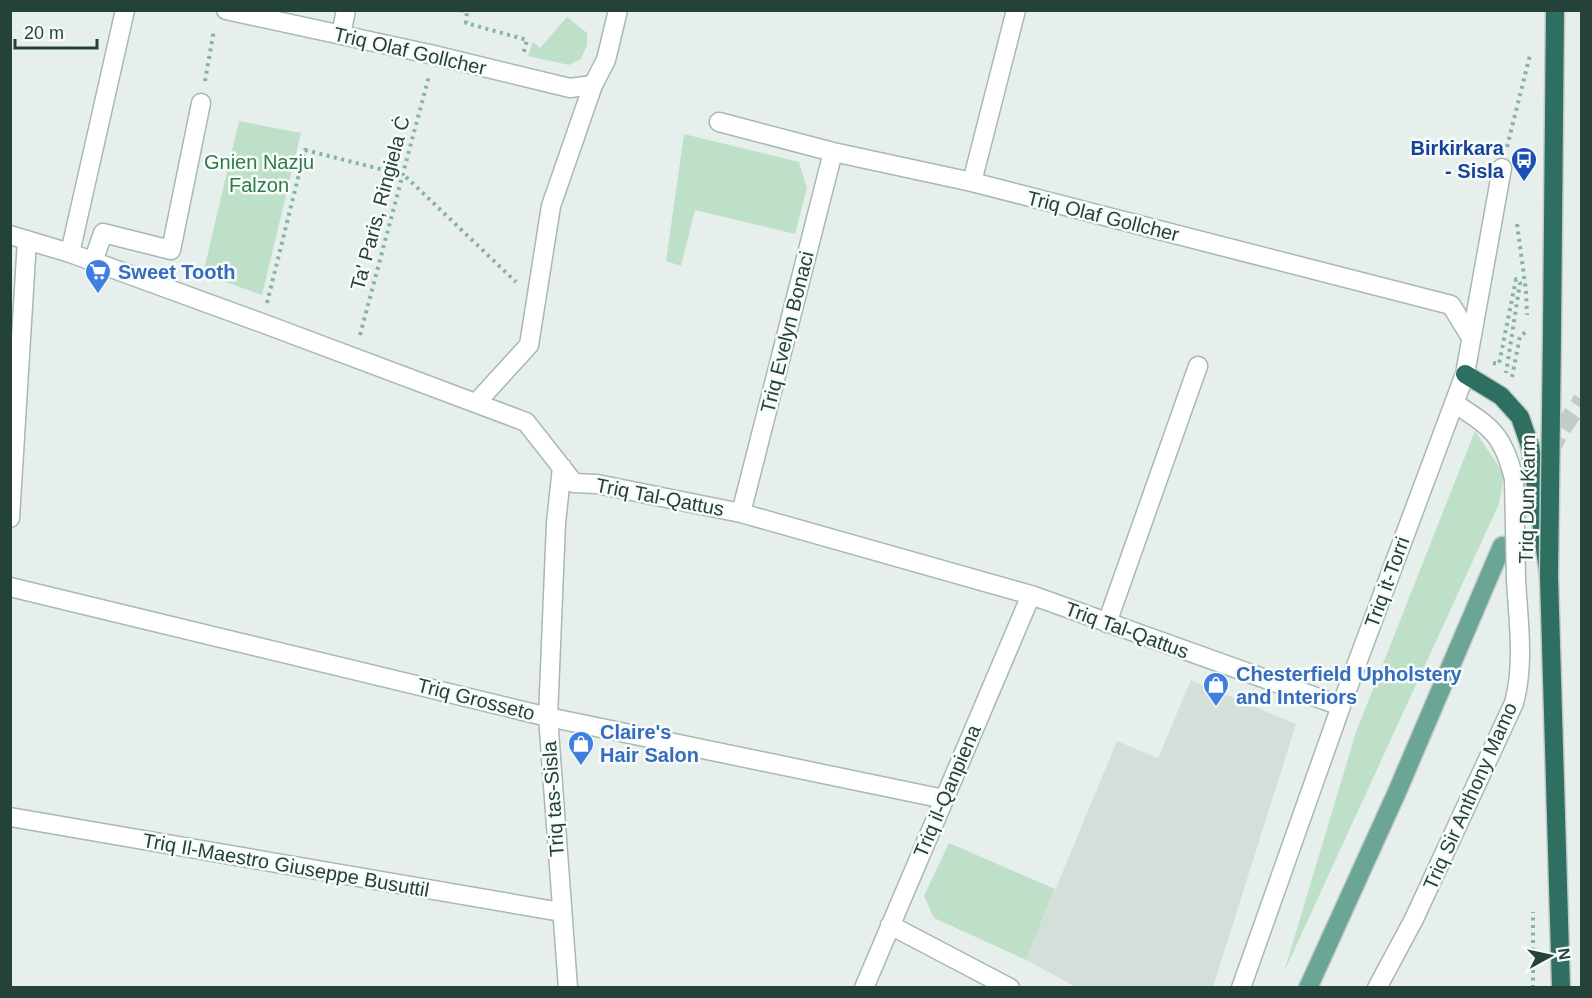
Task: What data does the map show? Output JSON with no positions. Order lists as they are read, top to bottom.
{
  "streets": {
    "highway": ["Triq Dun Karm"],
    "street": [
      "Triq Olaf Gollcher",
      "Triq Evelyn Bonaci",
      "Triq Tal-Qattus",
      "Triq it-Torri",
      "Triq Grosseto",
      "Triq il-Qanpiena",
      "Triq Sir Anthony Mamo",
      "Triq tas-Sisla",
      "Triq Il-Maestro Giuseppe Busuttil"
    ],
    "path": ["Ta' Paris, Ringiela Ċ"]
  },
  "crossings": [
    ["Triq Olaf Gollcher", "Ta' Paris, Ringiela Ċ"],
    ["Triq Olaf Gollcher", "Triq Evelyn Bonaci"],
    ["Triq Olaf Gollcher", "Triq it-Torri"],
    ["Ta' Paris, Ringiela Ċ", "Triq Tal-Qattus"],
    ["Triq Evelyn Bonaci", "Triq Tal-Qattus"],
    ["Triq Tal-Qattus", "Triq it-Torri"],
    ["Triq Tal-Qattus", "Triq il-Qanpiena"],
    ["Triq Tal-Qattus", "Triq tas-Sisla"],
    ["Triq it-Torri", "Triq Sir Anthony Mamo"],
    ["Triq Grosseto", "Triq il-Qanpiena"],
    ["Triq Grosseto", "Triq tas-Sisla"],
    ["Triq tas-Sisla", "Triq Il-Maestro Giuseppe Busuttil"]
  ],
  "parks": ["Gnien Nazju Falzon"],
  "places": {
    "bus stop": ["Birkirkara - Sisla"],
    "supermarket": ["Sweet Tooth"],
    "shop": ["Chesterfield Upholstery and Interiors", "Claire's Hair Salon"]
  },
  "scale_bar": "20 m",
  "north": "right"
}
